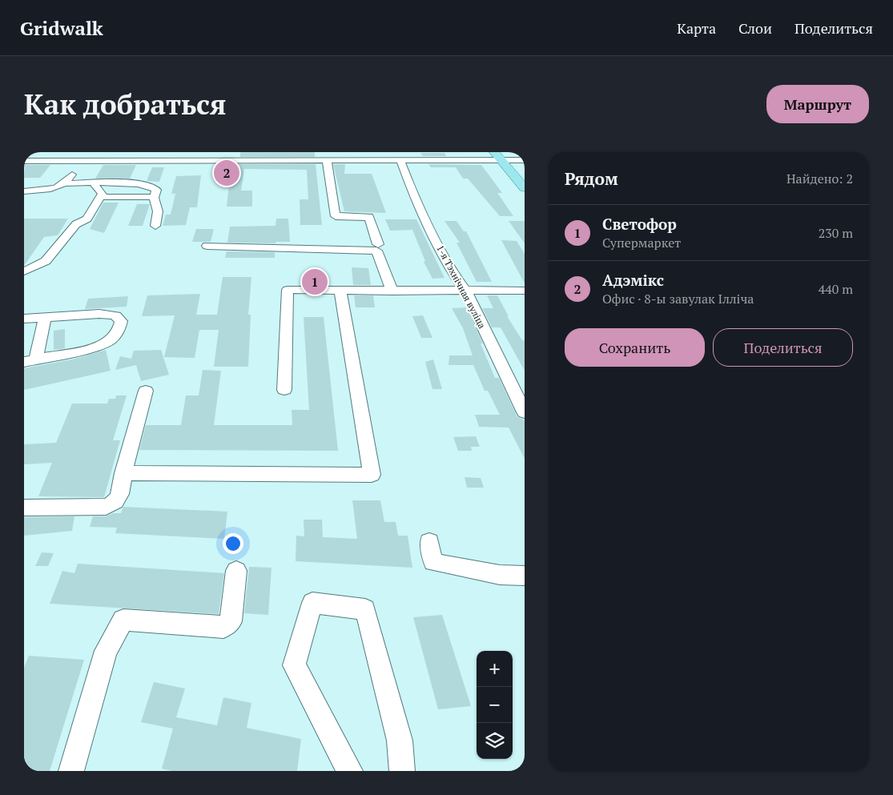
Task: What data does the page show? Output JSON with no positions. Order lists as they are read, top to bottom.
{
  "streets": {
    "street": ["1-я Тэхнічная вуліца"]
  },
  "page": {
    "header": "Gridwalk",
    "nav": ["Карта", "Слои", "Поделиться"],
    "buttons": [
      "Маршрут",
      ["Сохранить", "Поделиться"]
    ],
    "title": "Как добраться",
    "heading": ["Рядом", "Найдено: 2"],
    "pins": ["2", "1"],
    "list": [
      {
        "mark": "1",
        "name": "Светофор",
        "note": "Супермаркет",
        "value": "230 m"
      },
      {
        "mark": "2",
        "name": "Адэмікс",
        "note": "Офис · 8-ы завулак Ілліча",
        "value": "440 m"
      }
    ],
    "map_buttons": ["+", "−"]
  }
}
